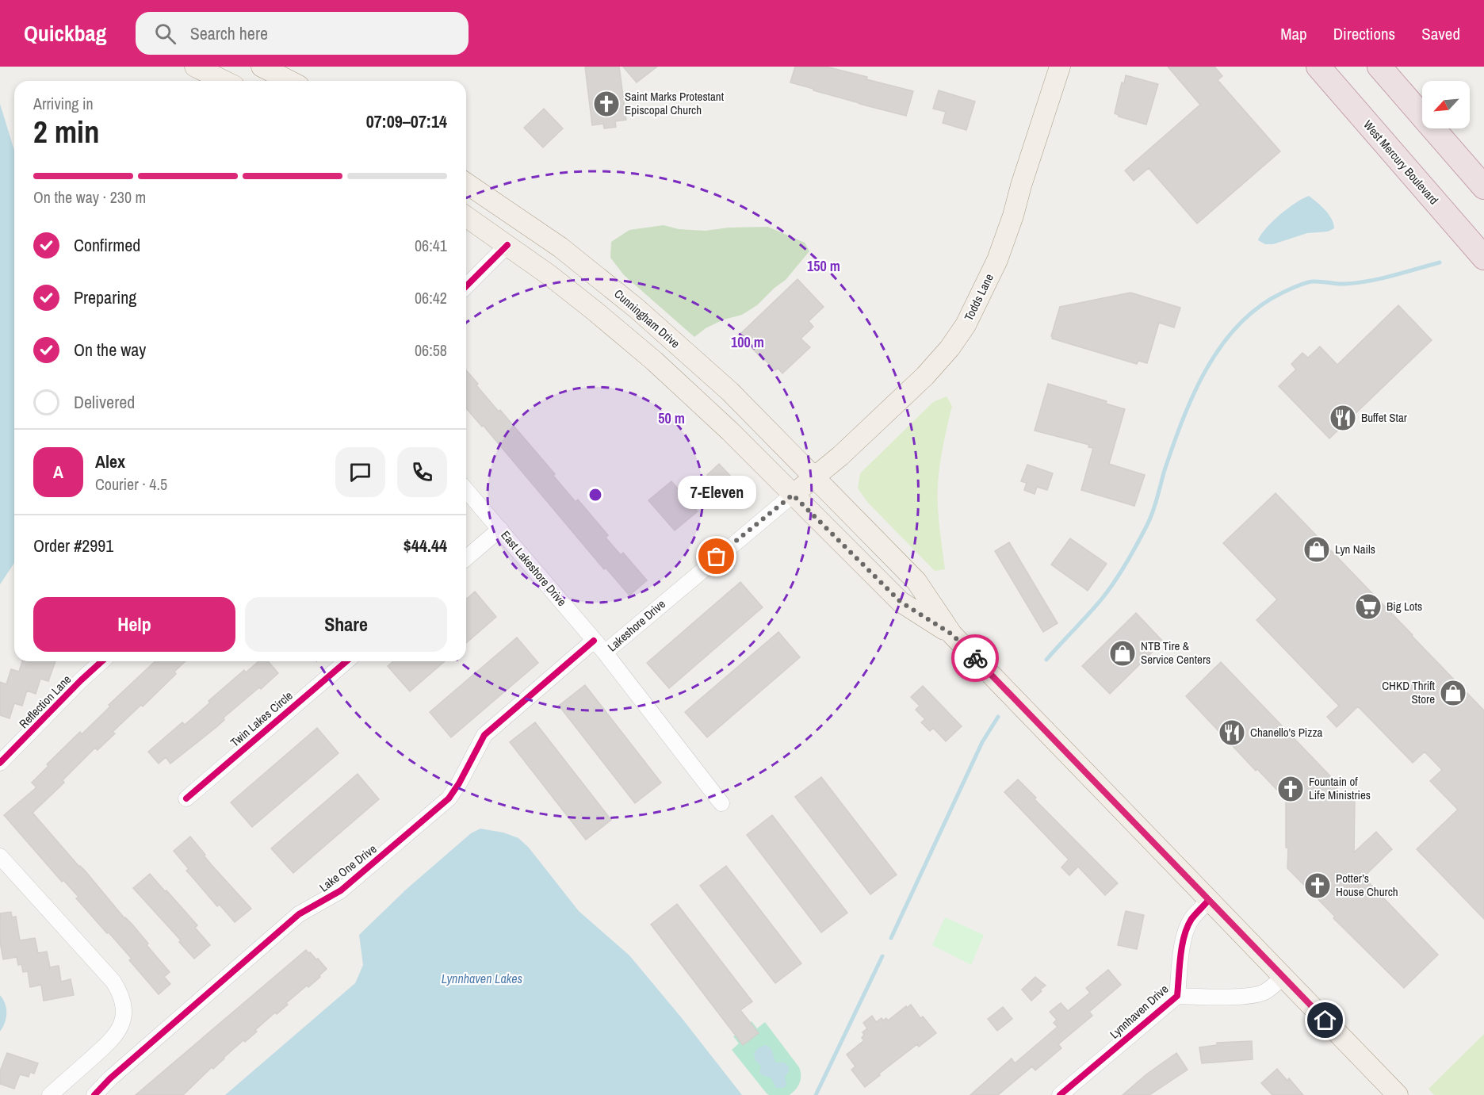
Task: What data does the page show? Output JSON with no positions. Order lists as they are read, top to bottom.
{
  "streets": {
    "highway": ["West Mercury Boulevard"],
    "main road": ["Todds Lane", "Cunningham Drive"],
    "street": [
      "East Lakeshore Drive",
      "Lakeshore Drive",
      "Reflection Lane",
      "Twin Lakes Circle",
      "Lake One Drive",
      "Lynnhaven Drive"
    ]
  },
  "crossings": [
    ["Todds Lane", "Cunningham Drive"],
    ["Todds Lane", "Lakeshore Drive"],
    ["East Lakeshore Drive", "Lakeshore Drive"],
    ["East Lakeshore Drive", "Lake One Drive"]
  ],
  "water": ["Lynnhaven Lakes"],
  "places": {
    "church": ["Saint Marks Protestant Episcopal Church", "Fountain of Life Ministries", "Potter’s House Church"],
    "restaurant": ["Buffet Star", "Chanello’s Pizza"],
    "shop": ["Lyn Nails", "NTB Tire & Service Centers", "CHKD Thrift Store"],
    "other": ["7-Eleven"],
    "supermarket": ["Big Lots"]
  },
  "north": "bottom left",
  "page": {
    "header": "Quickbag",
    "search": "Search here",
    "nav": ["Map", "Directions", "Saved"],
    "heading": ["2 min", "Arriving in", "07:09–07:14"],
    "panel": [
      "Alex",
      "Courier · 4.5",
      "Order #2991",
      "$44.44"
    ],
    "bar": "On the way · 230 m",
    "list": [
      ["Confirmed", "06:41"],
      ["Preparing", "06:42"],
      ["On the way", "06:58"],
      "Delivered"
    ],
    "round": "A",
    "bubble": "7-Eleven",
    "buttons": ["Help", "Share"]
  },
  "rings": ["150 m", "100 m", "50 m"]
}
